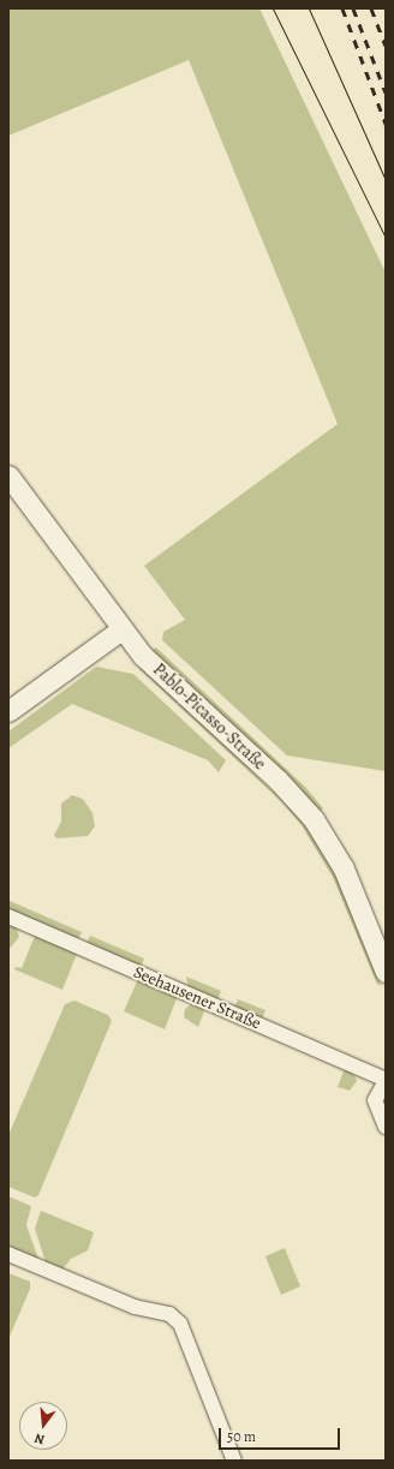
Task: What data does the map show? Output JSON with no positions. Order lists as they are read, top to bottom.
{
  "streets": {
    "main road": ["Pablo-Picasso-Straße"],
    "street": ["Seehausener Straße"]
  },
  "scale_bar": "50 m",
  "north": "bottom"
}
